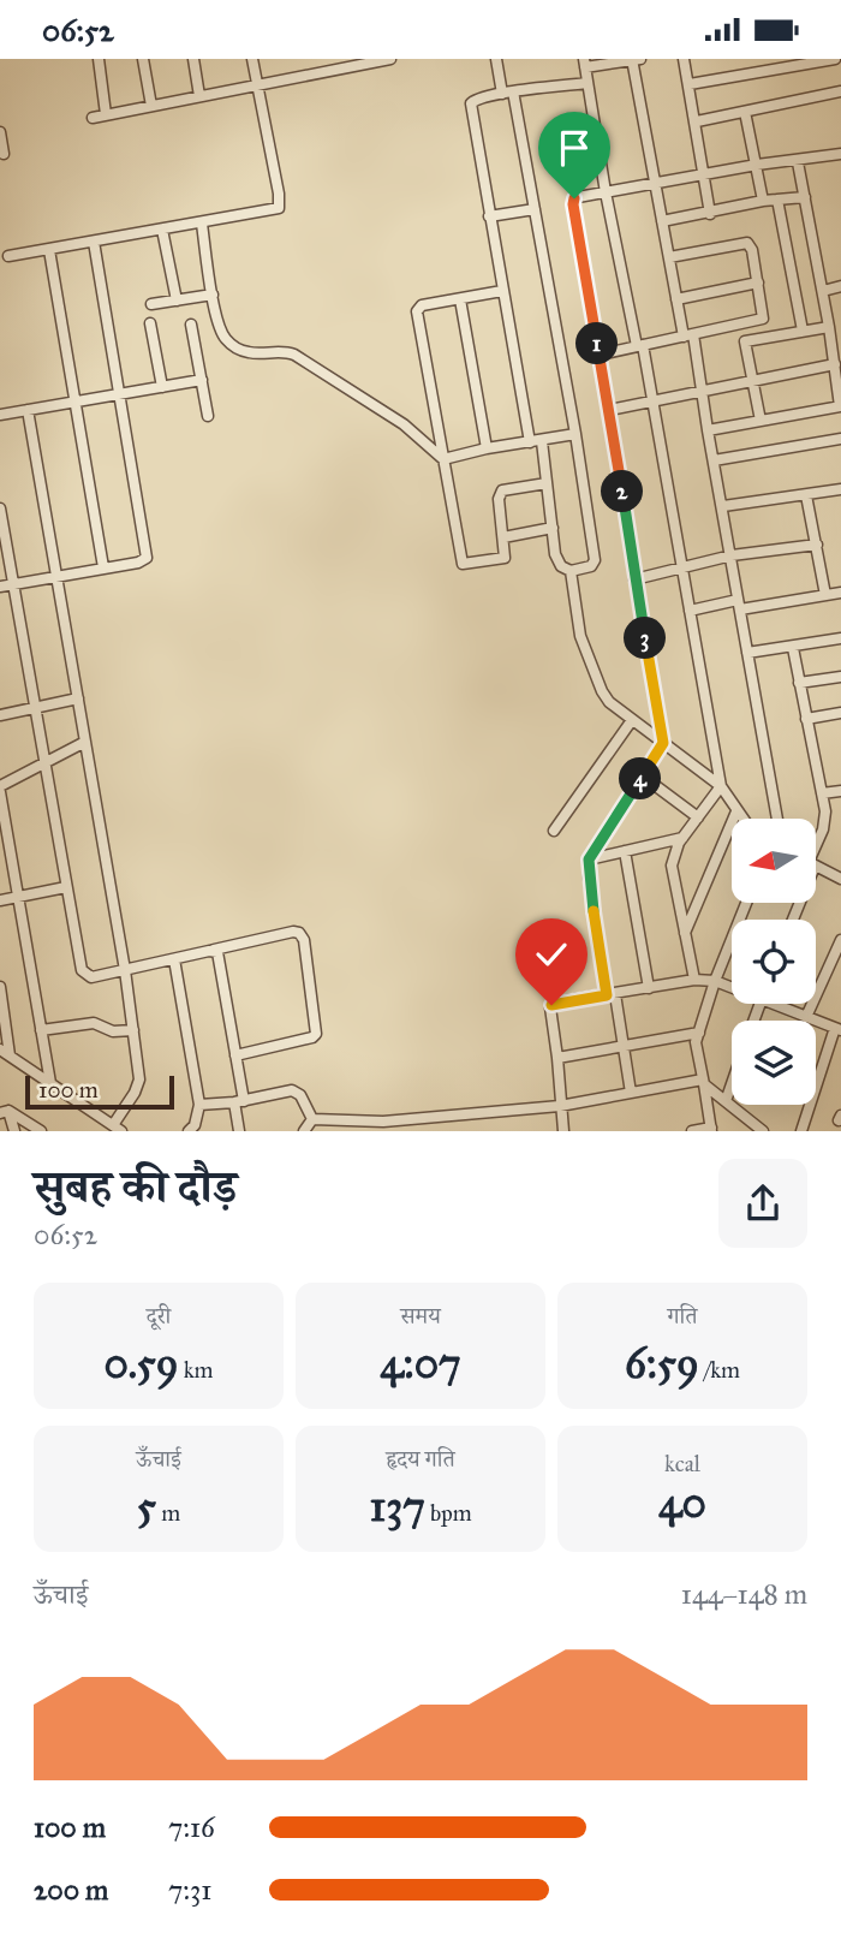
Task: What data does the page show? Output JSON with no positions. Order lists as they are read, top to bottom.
{
  "scale_bar": "100 m",
  "north": "left",
  "page": {
    "status": "06:52",
    "pins": [
      "1",
      "2",
      "3",
      "4"
    ],
    "scale": "100 m",
    "heading": ["सुबह की दौड़", "06:52"],
    "stats": [
      ["दूरी", "0.59 km"],
      ["समय", "4:07"],
      ["गति", "6:59 /km"],
      ["ऊँचाई", "5 m"],
      ["हृदय गति", "137 bpm"],
      ["kcal", "40"]
    ],
    "chart": ["ऊँचाई", "144–148 m"],
    "list": [
      {
        "name": "100 m",
        "note": "7:16"
      },
      {
        "name": "200 m",
        "note": "7:31"
      }
    ]
  }
}
